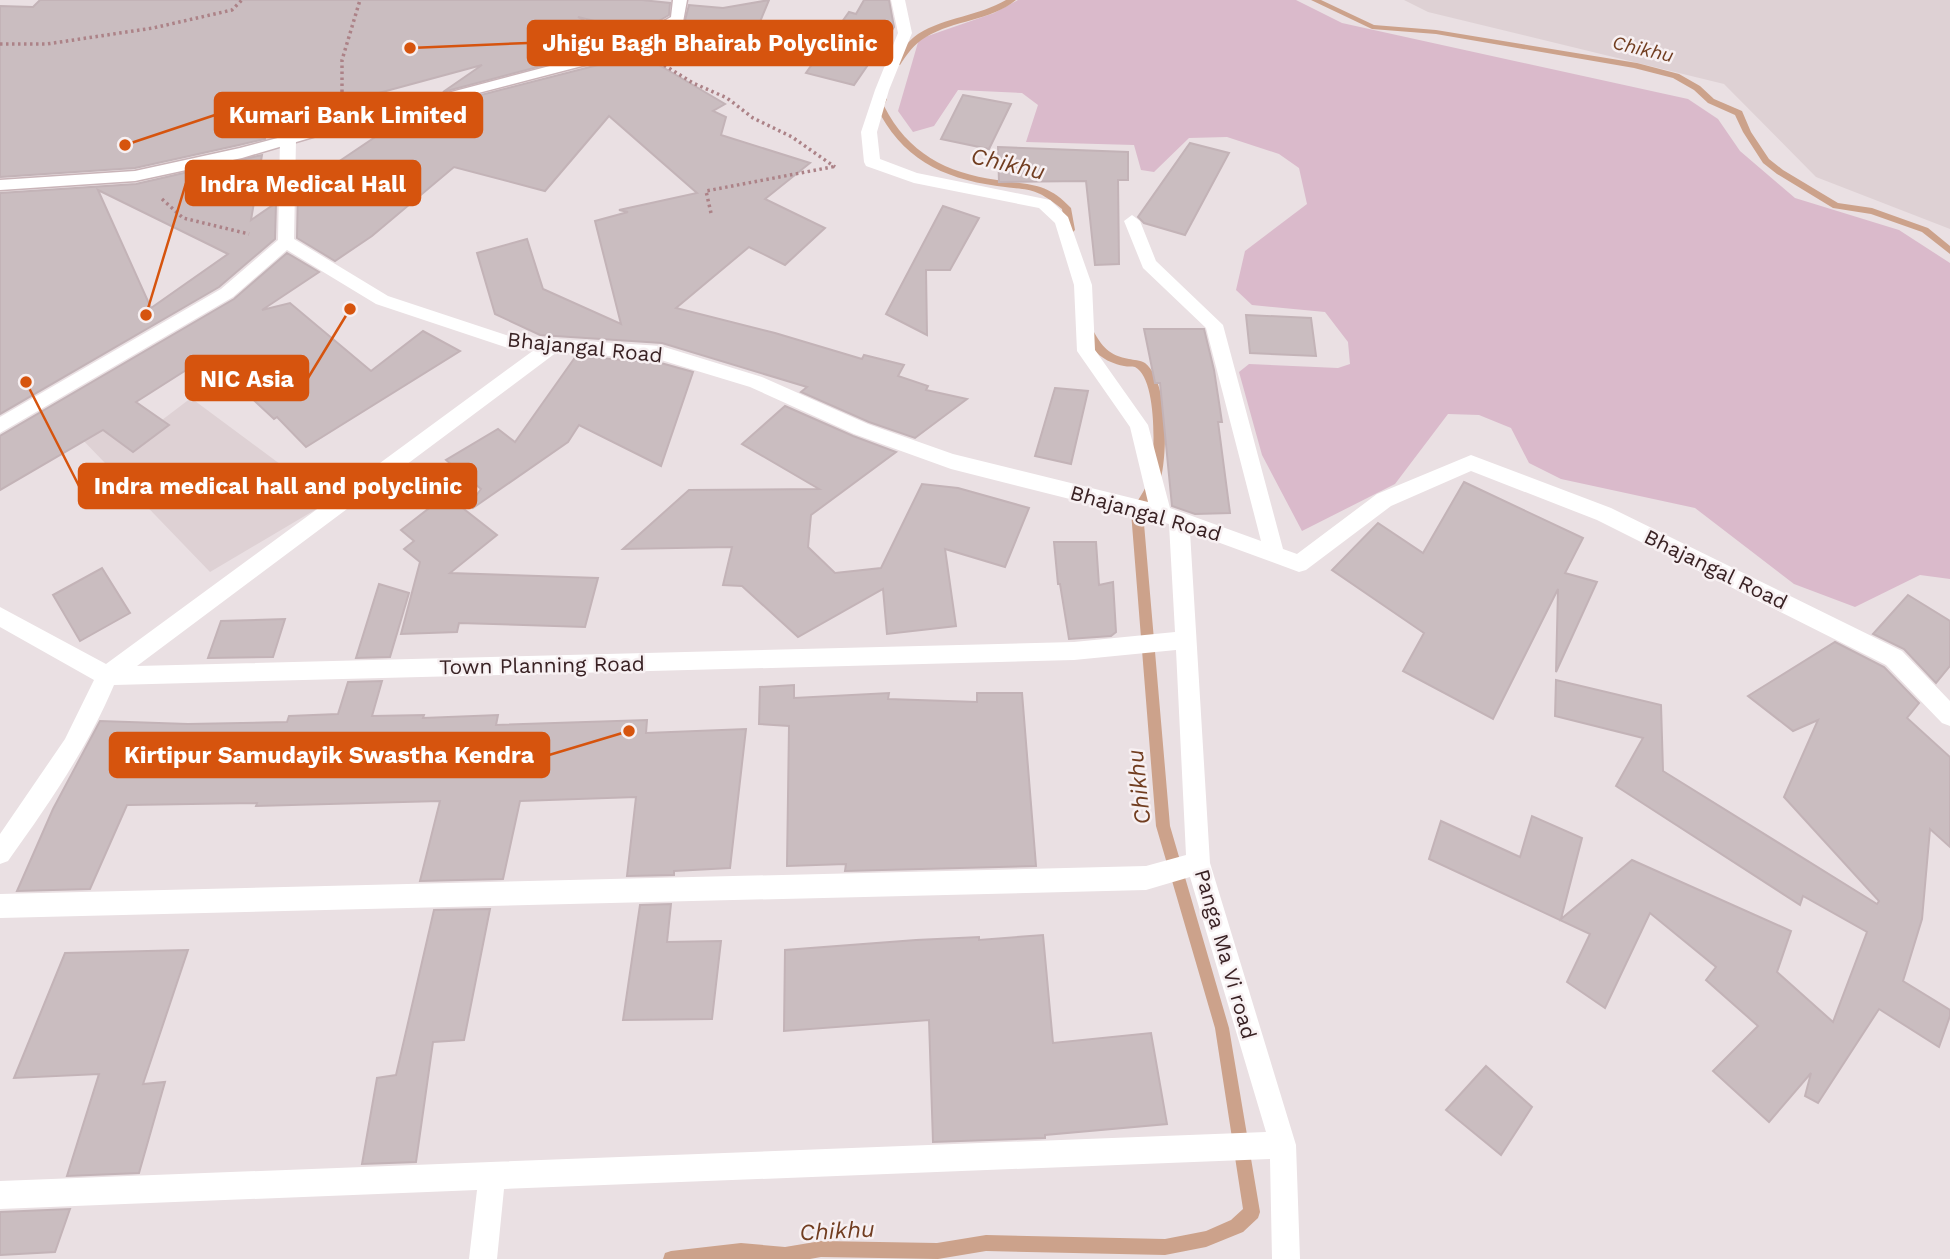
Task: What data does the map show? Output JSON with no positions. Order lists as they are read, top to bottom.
{
  "streets": {
    "street": ["Bhajangal Road", "Town Planning Road", "Panga Ma Vi road"]
  },
  "crossings": [
    ["Bhajangal Road", "Panga Ma Vi road"],
    ["Town Planning Road", "Panga Ma Vi road"]
  ],
  "water": ["Chikhu"],
  "places": [
    "Jhigu Bagh Bhairab Polyclinic",
    "Kumari Bank Limited",
    "NIC Asia",
    "Indra Medical Hall",
    "Indra medical hall and polyclinic",
    "Kirtipur Samudayik Swastha Kendra"
  ]
}
